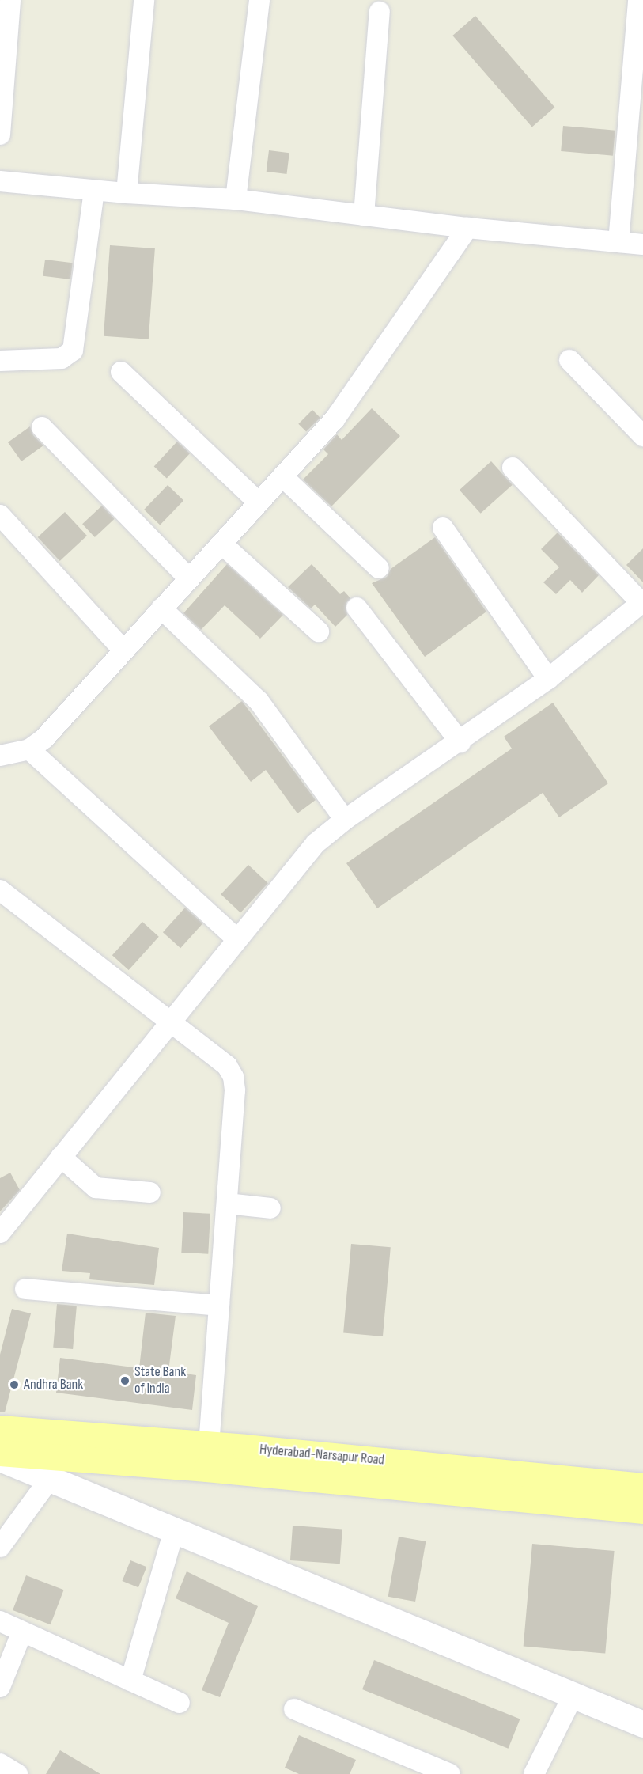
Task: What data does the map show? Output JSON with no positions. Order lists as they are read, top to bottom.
{
  "streets": {
    "main road": ["Hyderabad-Narsapur Road"]
  },
  "places": ["State Bank of India", "Andhra Bank"]
}
